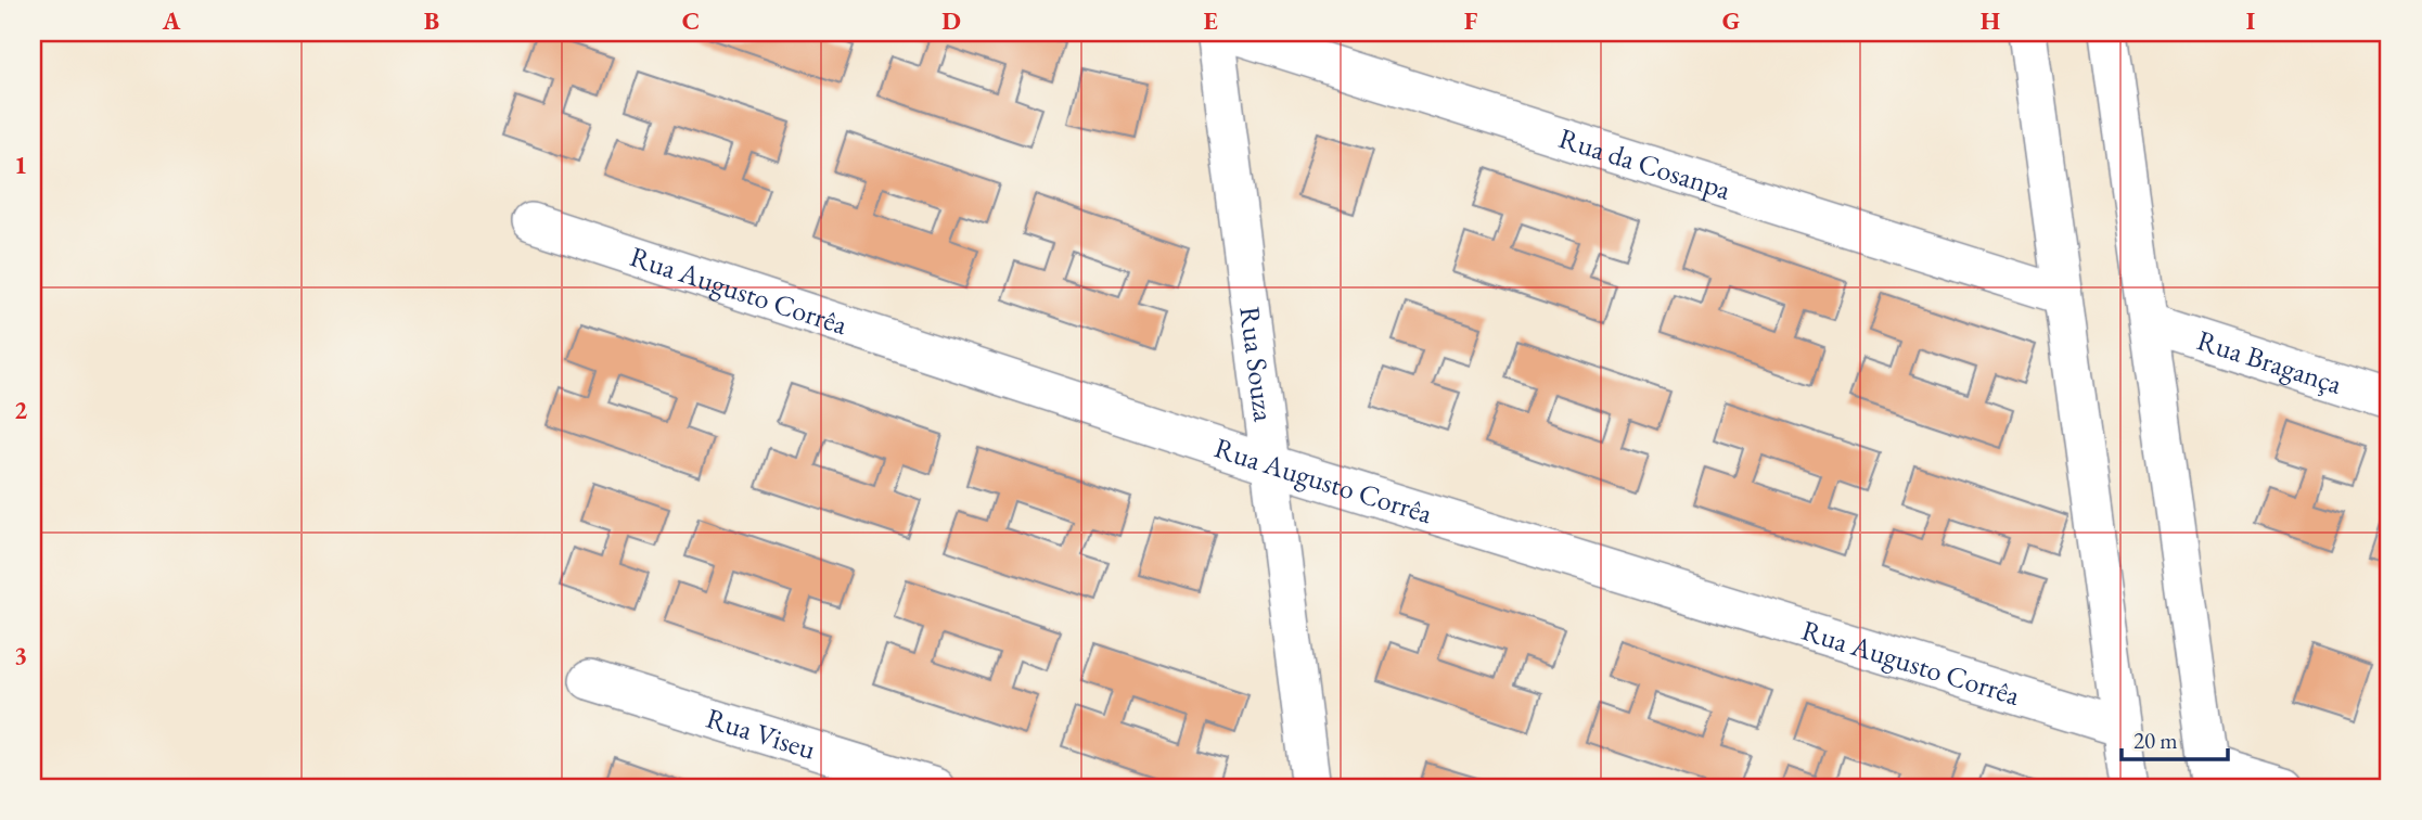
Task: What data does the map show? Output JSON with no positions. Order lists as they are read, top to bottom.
{
  "streets": {
    "street": [
      "Rua da Cosanpa",
      "Rua Augusto Corrêa",
      "Rua Bragança",
      "Rua Souza",
      "Rua Viseu"
    ]
  },
  "crossings": [
    ["Rua Augusto Corrêa", "Rua Souza"]
  ],
  "scale_bar": "20 m",
  "grid": {
    "columns": [
      "A",
      "B",
      "C",
      "D",
      "E",
      "F",
      "G",
      "H",
      "I"
    ],
    "rows": ["1", "2", "3"]
  }
}
